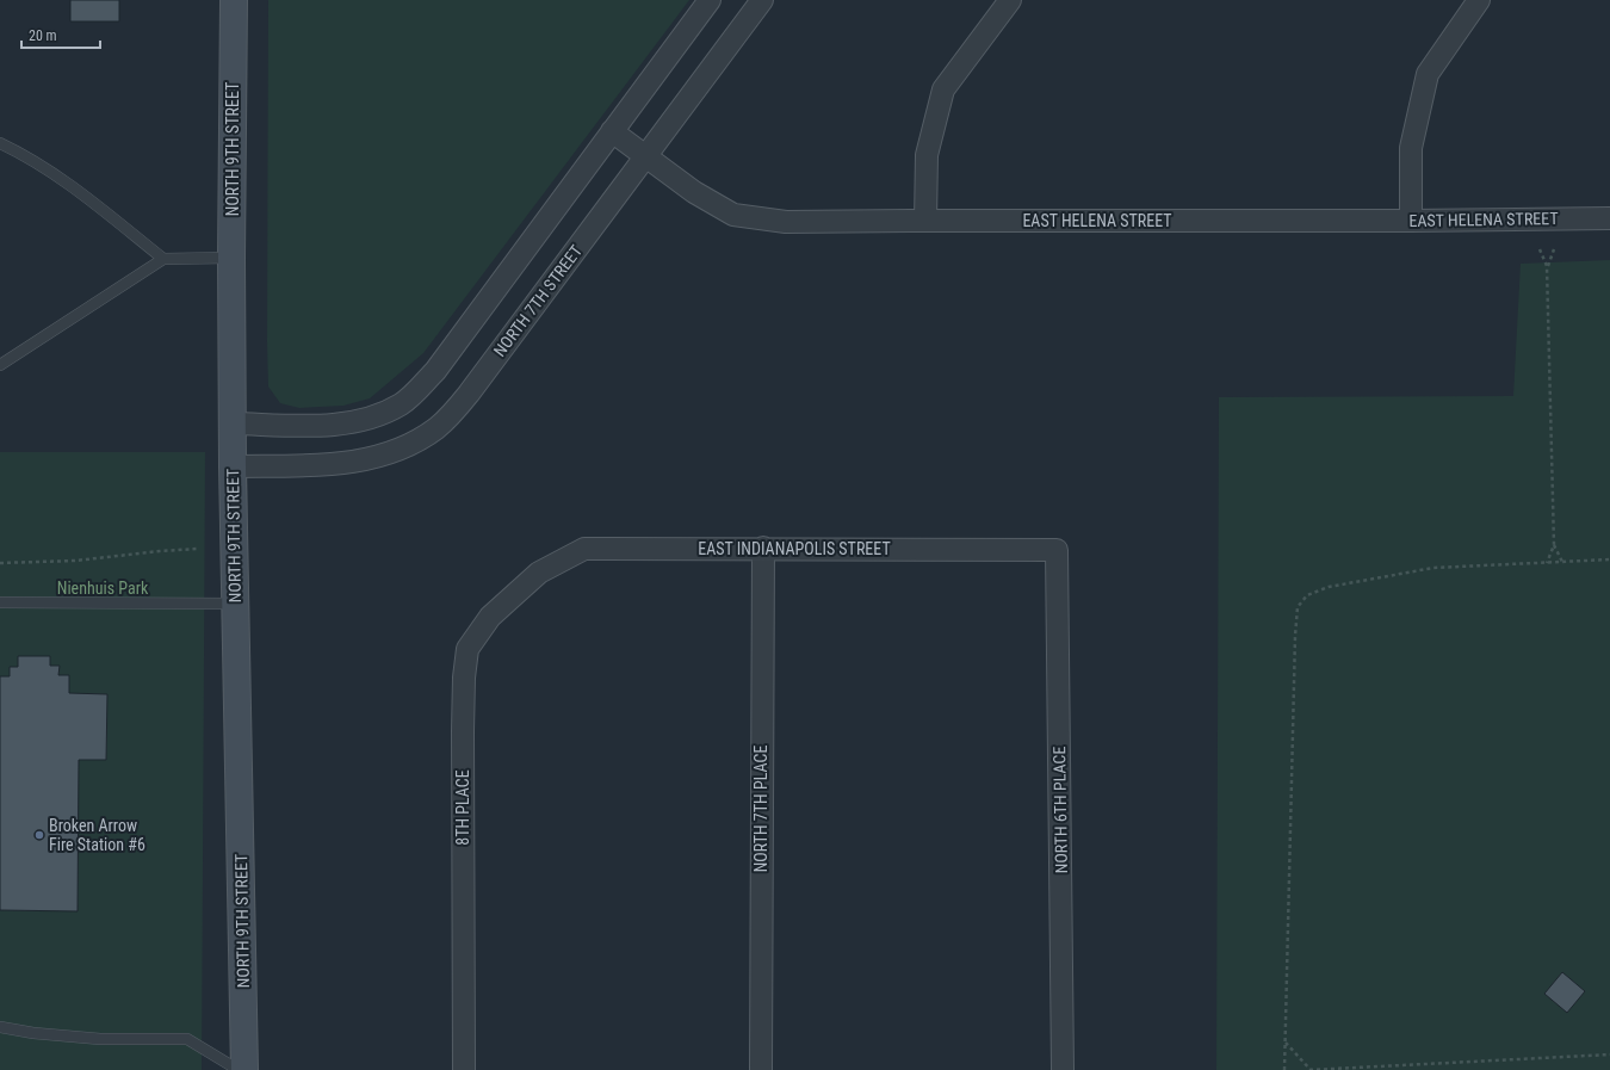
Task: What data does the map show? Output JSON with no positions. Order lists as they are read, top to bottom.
{
  "streets": {
    "main road": ["NORTH 9TH STREET"],
    "street": [
      "EAST HELENA STREET",
      "NORTH 7TH STREET",
      "EAST INDIANAPOLIS STREET",
      "8TH PLACE",
      "NORTH 7TH PLACE",
      "NORTH 6TH PLACE"
    ]
  },
  "crossings": [
    ["NORTH 9TH STREET", "NORTH 7TH STREET"],
    ["EAST HELENA STREET", "NORTH 7TH STREET"],
    ["EAST INDIANAPOLIS STREET", "8TH PLACE"],
    ["EAST INDIANAPOLIS STREET", "NORTH 7TH PLACE"],
    ["EAST INDIANAPOLIS STREET", "NORTH 6TH PLACE"]
  ],
  "parks": ["Nienhuis Park"],
  "places": ["Broken Arrow Fire Station #6"],
  "scale_bar": "20 m"
}
